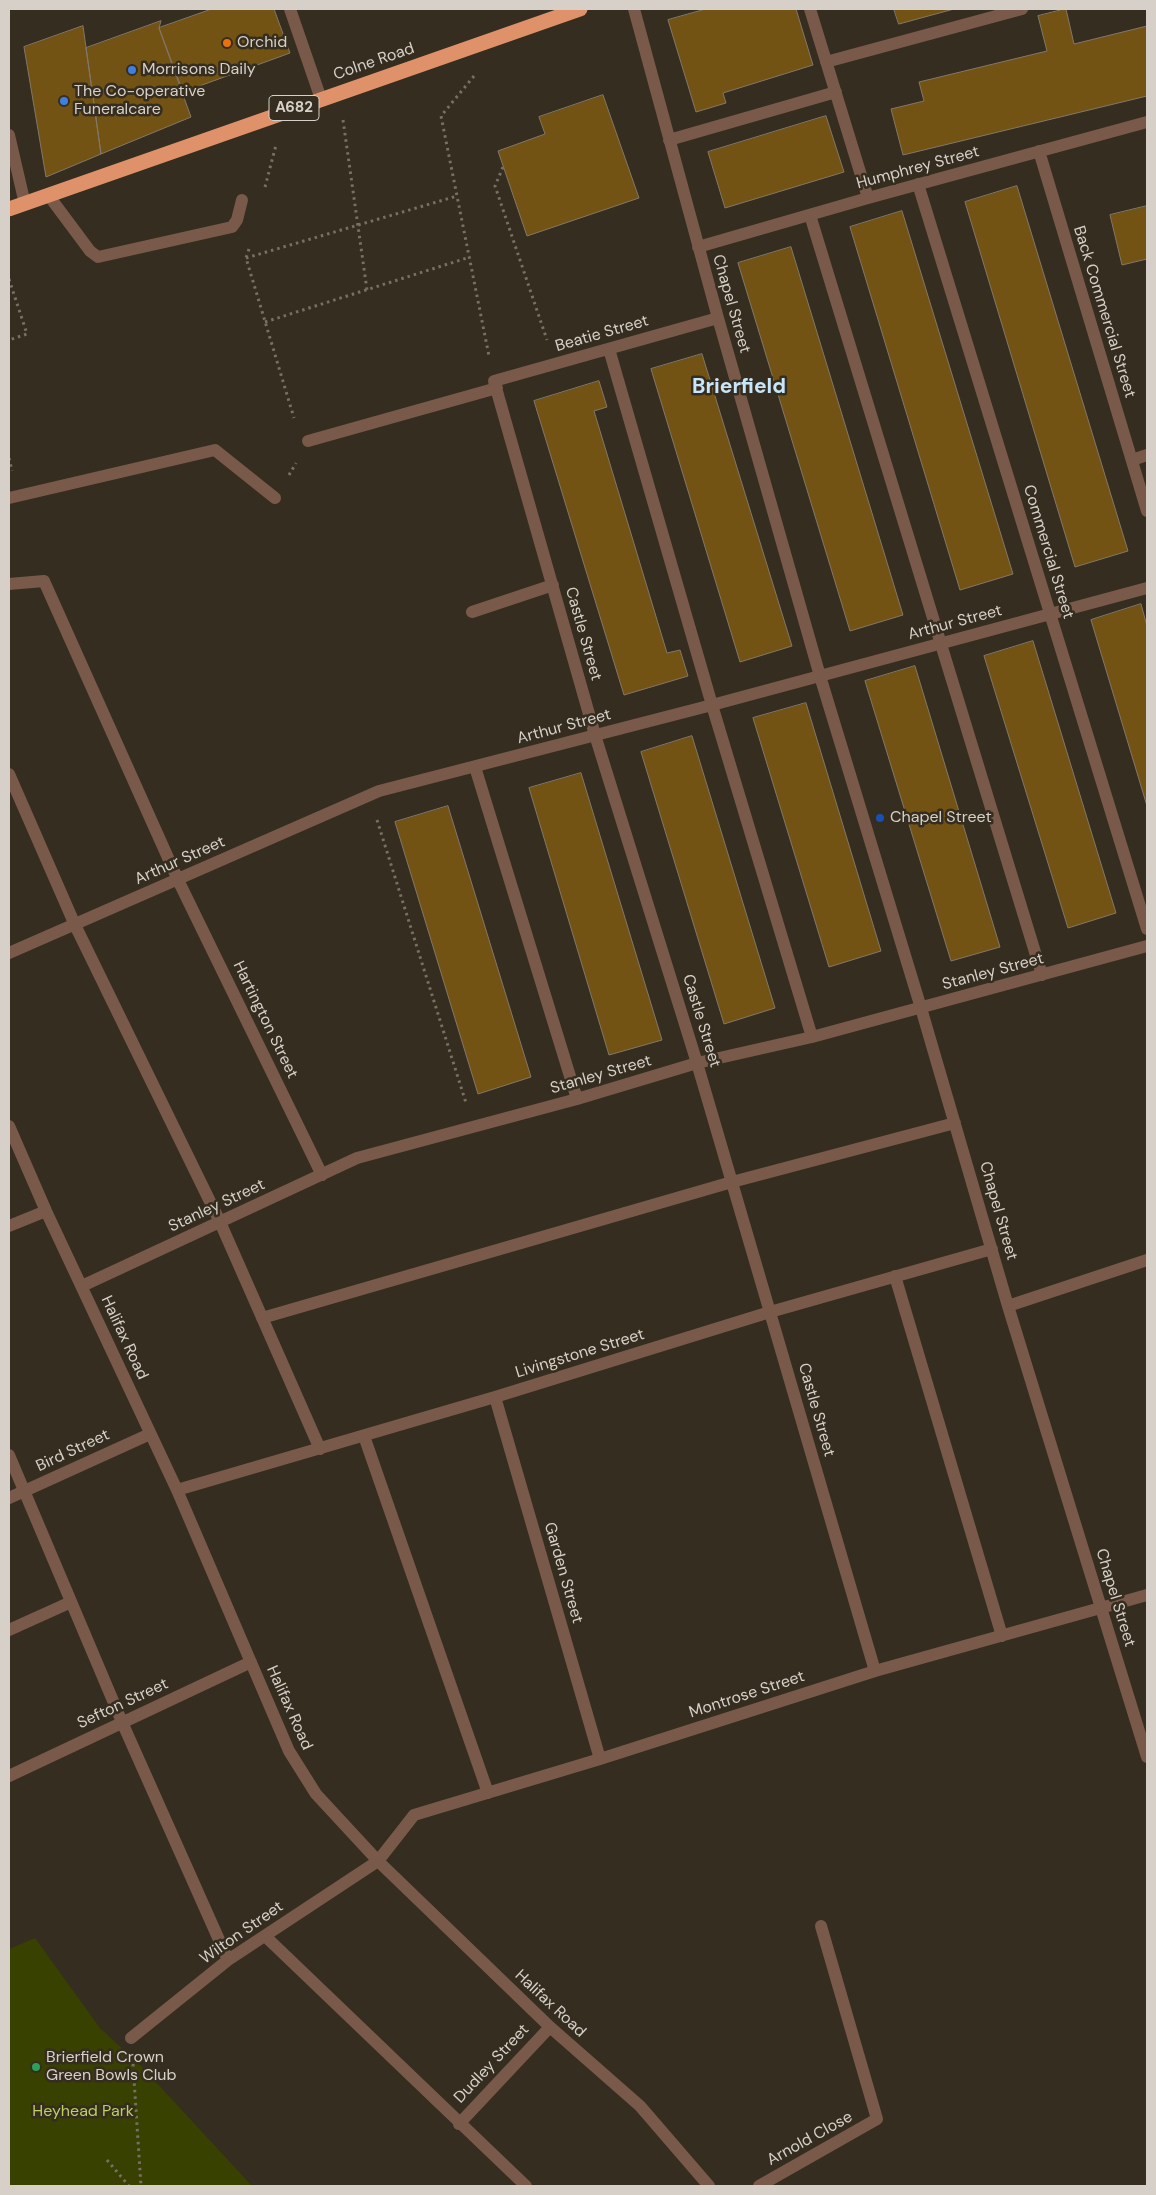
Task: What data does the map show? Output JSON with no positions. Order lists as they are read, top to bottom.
{
  "streets": {
    "highway": ["Colne Road", "A682"],
    "street": [
      "Humphrey Street",
      "Chapel Street",
      "Back Commercial Street",
      "Beatie Street",
      "Commercial Street",
      "Arthur Street",
      "Castle Street",
      "Stanley Street",
      "Hartington Street",
      "Halifax Road",
      "Livingstone Street",
      "Bird Street",
      "Garden Street",
      "Montrose Street",
      "Sefton Street",
      "Wilton Street",
      "Dudley Street",
      "Arnold Close"
    ]
  },
  "crossings": [
    ["Humphrey Street", "Chapel Street"],
    ["Humphrey Street", "Back Commercial Street"],
    ["Humphrey Street", "Commercial Street"],
    ["Chapel Street", "Beatie Street"],
    ["Chapel Street", "Arthur Street"],
    ["Chapel Street", "Stanley Street"],
    ["Chapel Street", "Livingstone Street"],
    ["Chapel Street", "Montrose Street"],
    ["Beatie Street", "Castle Street"],
    ["Commercial Street", "Arthur Street"],
    ["Arthur Street", "Castle Street"],
    ["Arthur Street", "Hartington Street"],
    ["Castle Street", "Stanley Street"],
    ["Castle Street", "Livingstone Street"],
    ["Castle Street", "Montrose Street"],
    ["Stanley Street", "Hartington Street"],
    ["Stanley Street", "Halifax Road"],
    ["Halifax Road", "Livingstone Street"],
    ["Halifax Road", "Bird Street"],
    ["Halifax Road", "Montrose Street"],
    ["Halifax Road", "Sefton Street"],
    ["Halifax Road", "Wilton Street"],
    ["Halifax Road", "Dudley Street"],
    ["Livingstone Street", "Garden Street"],
    ["Garden Street", "Montrose Street"],
    ["Montrose Street", "Wilton Street"]
  ],
  "districts": ["Brierfield"],
  "parks": ["Heyhead Park"],
  "places": [
    "Orchid",
    "Morrisons Daily",
    "The Co-operative Funeralcare",
    "Chapel Street",
    "Brierfield Crown Green Bowls Club"
  ]
}
